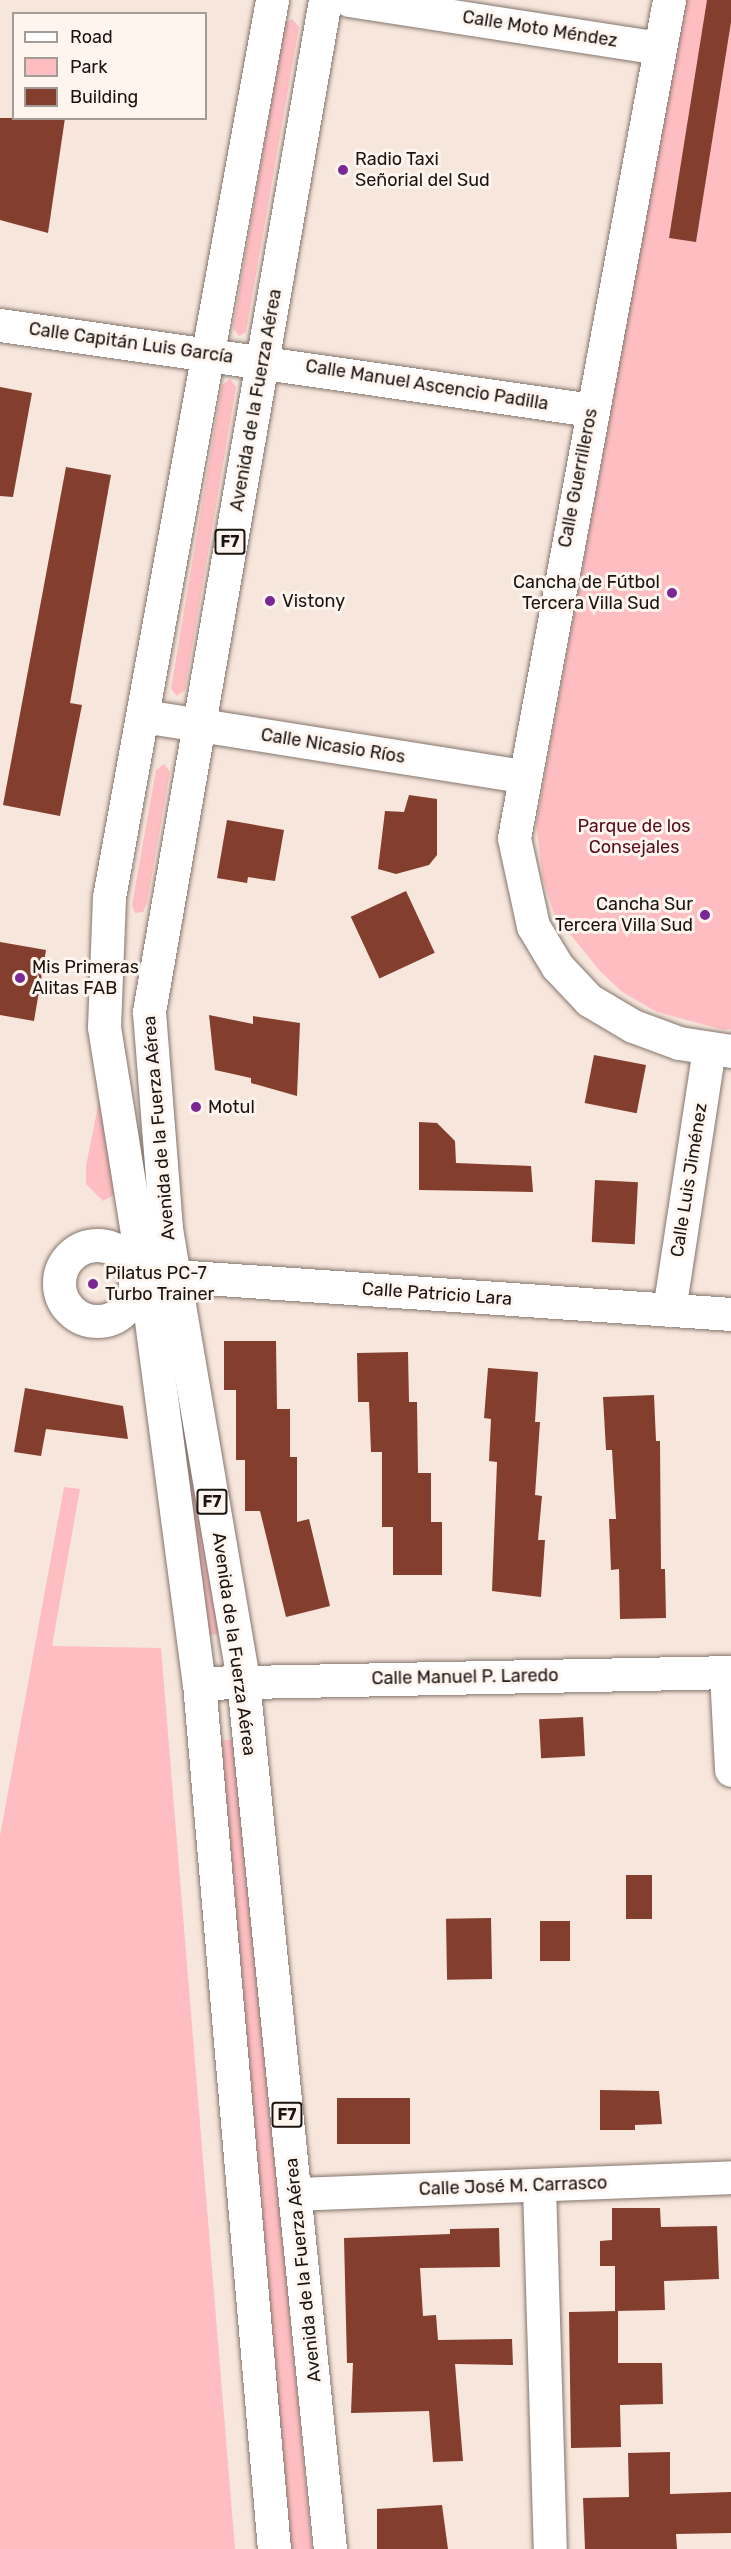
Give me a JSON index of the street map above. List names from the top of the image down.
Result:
{
  "streets": {
    "main road": [
      "Calle Moto Méndez",
      "Calle Capitán Luis García",
      "Calle Manuel Ascencio Padilla",
      "Avenida de la Fuerza Aérea",
      "Calle Guerrilleros",
      "F7",
      "Calle Nicasio Ríos",
      "Calle Luis Jiménez",
      "Calle Patricio Lara",
      "Calle Manuel P. Laredo",
      "Calle José M. Carrasco"
    ]
  },
  "crossings": [
    ["Calle Moto Méndez", "Calle Guerrilleros"],
    ["Calle Capitán Luis García", "Calle Manuel Ascencio Padilla"],
    ["Calle Capitán Luis García", "Avenida de la Fuerza Aérea"],
    ["Calle Manuel Ascencio Padilla", "Avenida de la Fuerza Aérea"],
    ["Calle Manuel Ascencio Padilla", "Calle Guerrilleros"],
    ["Avenida de la Fuerza Aérea", "Calle Nicasio Ríos"],
    ["Avenida de la Fuerza Aérea", "Calle Patricio Lara"],
    ["Avenida de la Fuerza Aérea", "Calle Manuel P. Laredo"],
    ["Avenida de la Fuerza Aérea", "Calle José M. Carrasco"],
    ["Calle Guerrilleros", "Calle Nicasio Ríos"],
    ["Calle Guerrilleros", "Calle Luis Jiménez"],
    ["Calle Luis Jiménez", "Calle Patricio Lara"]
  ],
  "parks": ["Parque de los Consejales"],
  "places": [
    "Radio Taxi Señorial del Sud",
    "Cancha de Fútbol Tercera Villa Sud",
    "Vistony",
    "Cancha Sur Tercera Villa Sud",
    "Mis Primeras Alitas FAB",
    "Motul",
    "Pilatus PC-7 Turbo Trainer"
  ],
  "legend": ["Road", "Park", "Building"]
}
